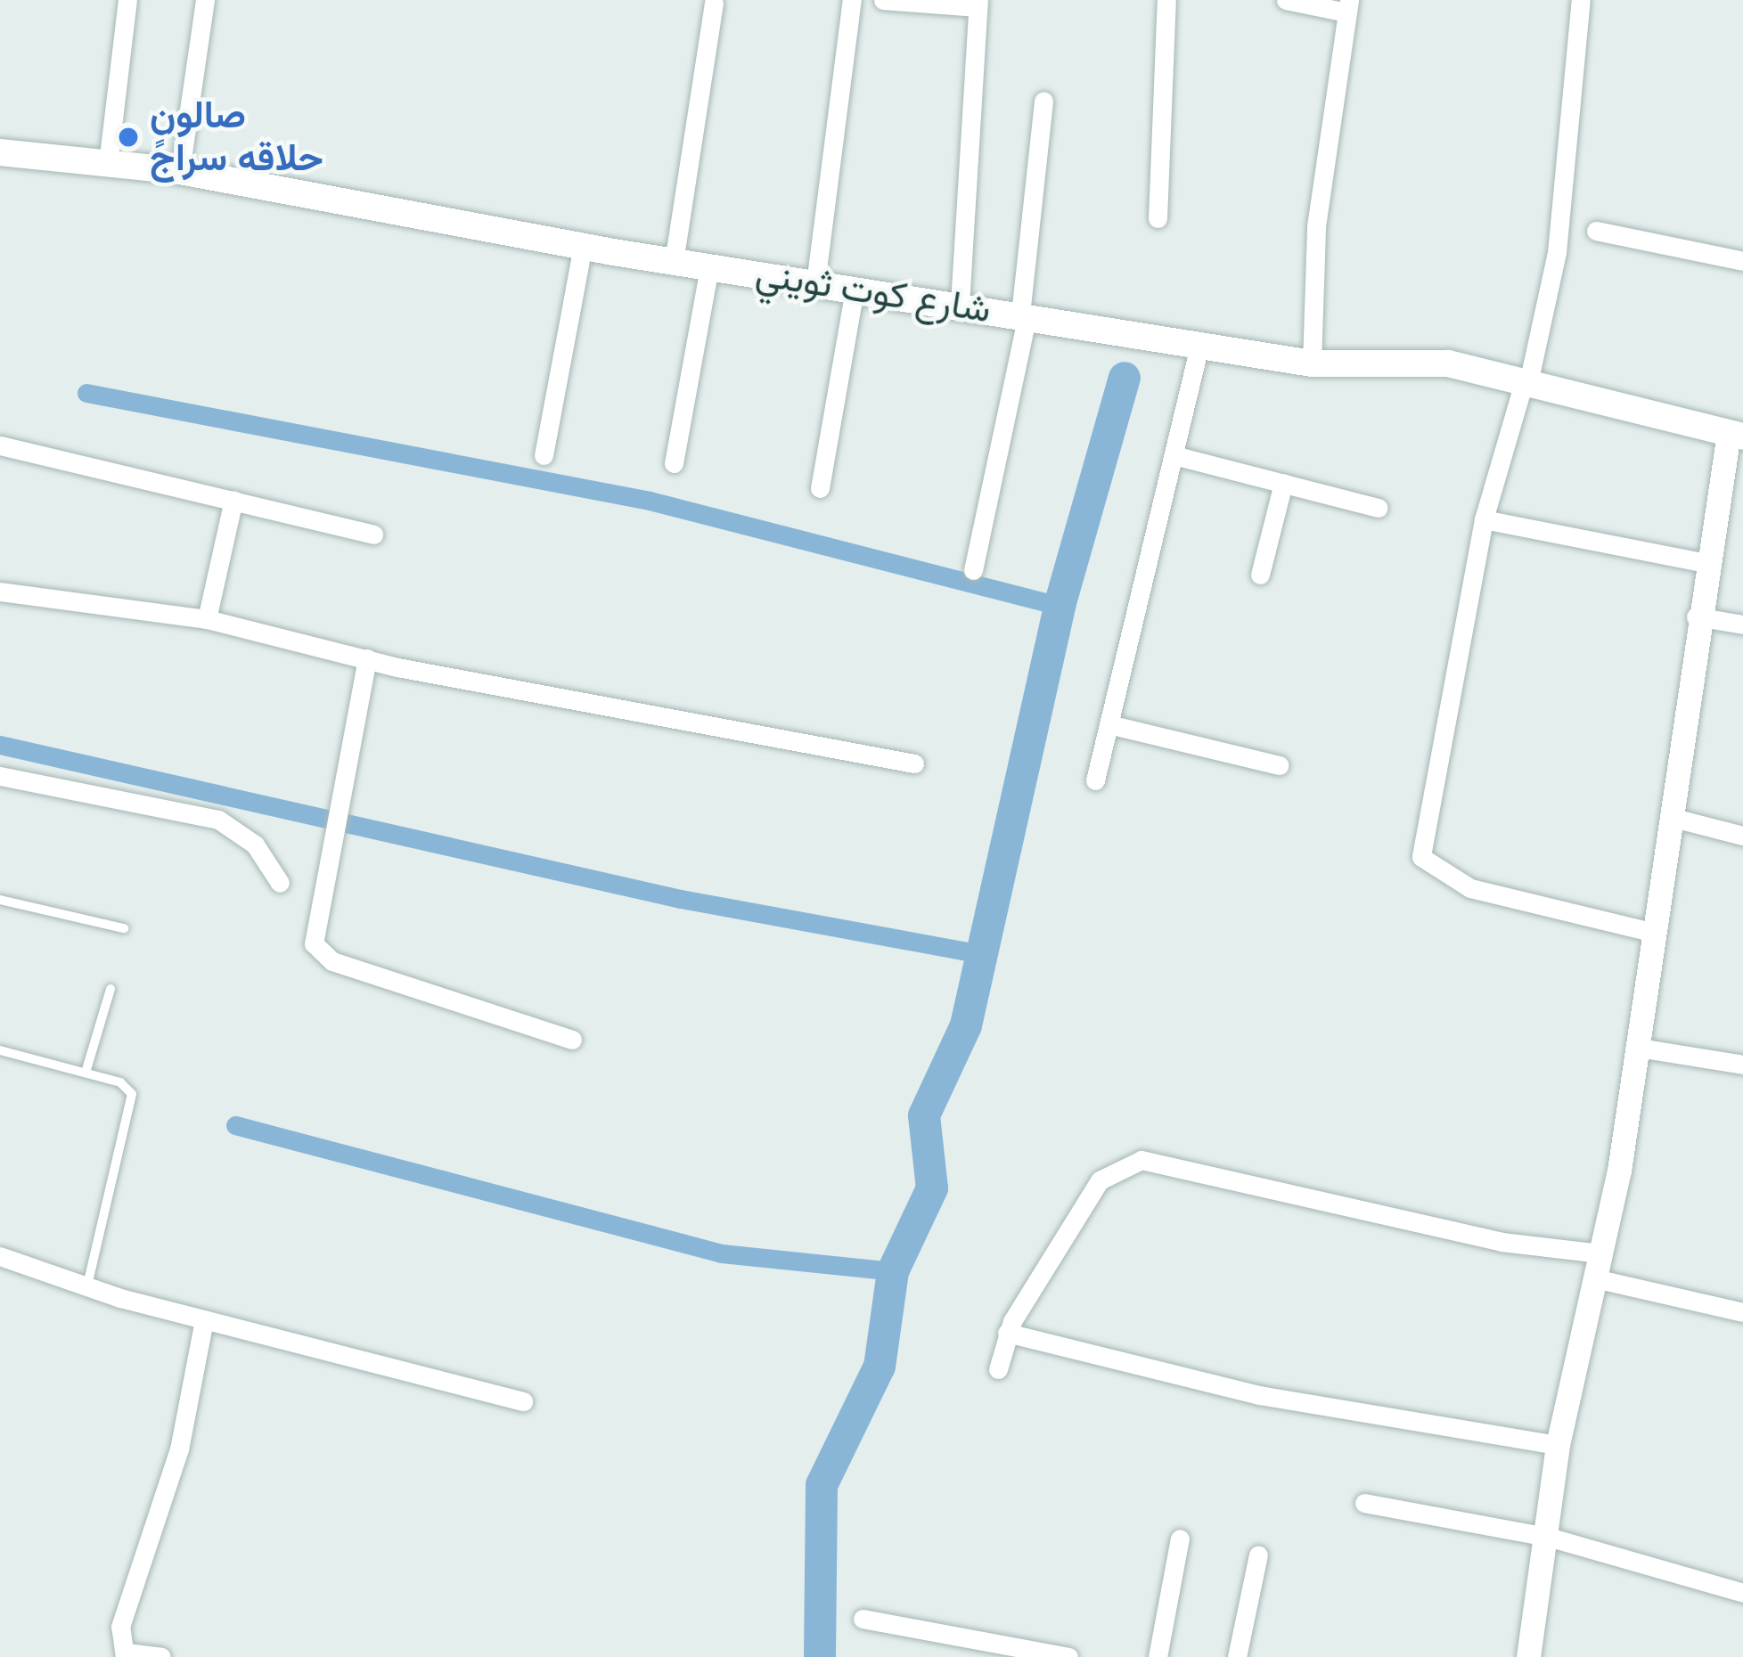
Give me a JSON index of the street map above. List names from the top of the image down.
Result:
{
  "streets": {
    "main road": ["شارع كوت ثويني"]
  },
  "places": ["صالون حلاقه سراجً"]
}
